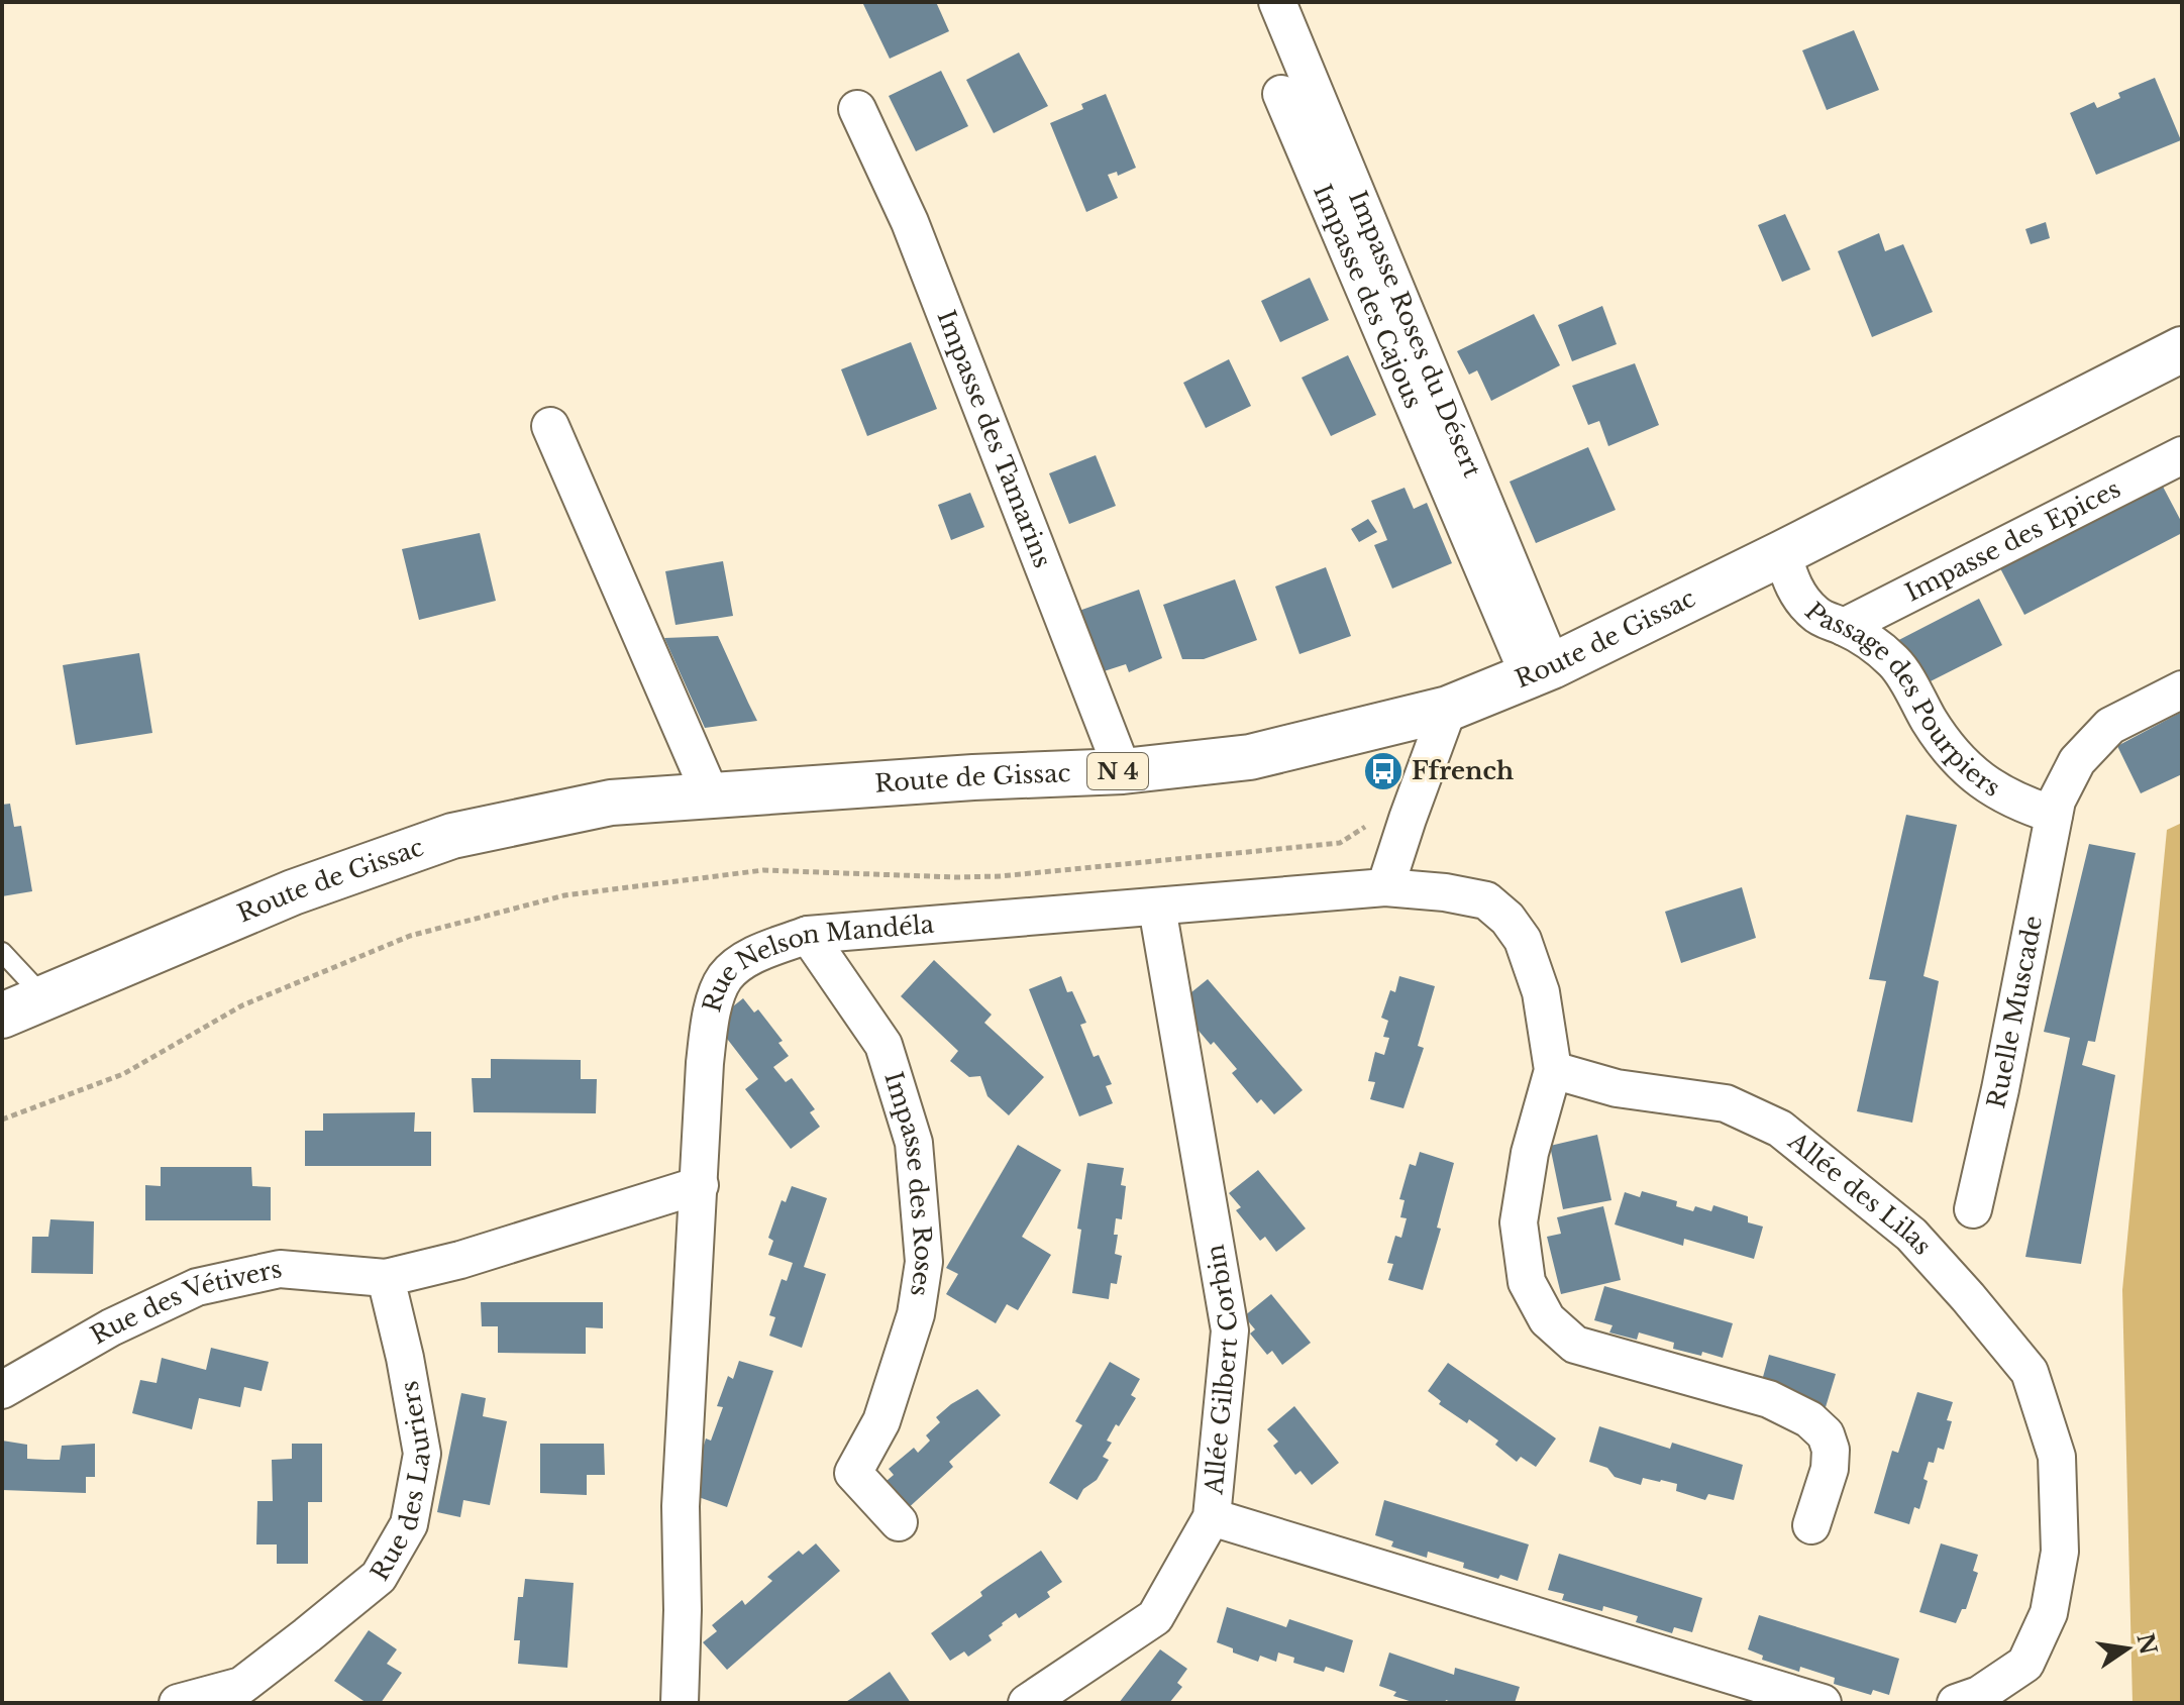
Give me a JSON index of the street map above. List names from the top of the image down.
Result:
{
  "streets": {
    "main road": ["Route de Gissac", "N 4"],
    "street": [
      "Impasse des Cajous",
      "Impasse Roses du Désert",
      "Impasse des Tamarins",
      "Impasse des Epices",
      "Passage des Pourpiers",
      "Rue Nelson Mandéla",
      "Ruelle Muscade",
      "Impasse des Roses",
      "Allée des Lilas",
      "Rue des Vétivers",
      "Allée Gilbert Corbin",
      "Rue des Lauriers"
    ]
  },
  "crossings": [
    ["Impasse des Cajous", "Impasse Roses du Désert"],
    ["Impasse des Cajous", "Route de Gissac"],
    ["Impasse Roses du Désert", "Route de Gissac"],
    ["Impasse des Tamarins", "Route de Gissac"],
    ["Impasse des Epices", "Passage des Pourpiers"],
    ["Route de Gissac", "Passage des Pourpiers"],
    ["Passage des Pourpiers", "Ruelle Muscade"],
    ["Rue Nelson Mandéla", "Impasse des Roses"],
    ["Rue Nelson Mandéla", "Allée Gilbert Corbin"],
    ["Rue des Vétivers", "Rue des Lauriers"]
  ],
  "places": {
    "bus stop": ["Ffrench"]
  },
  "north": "right"
}
